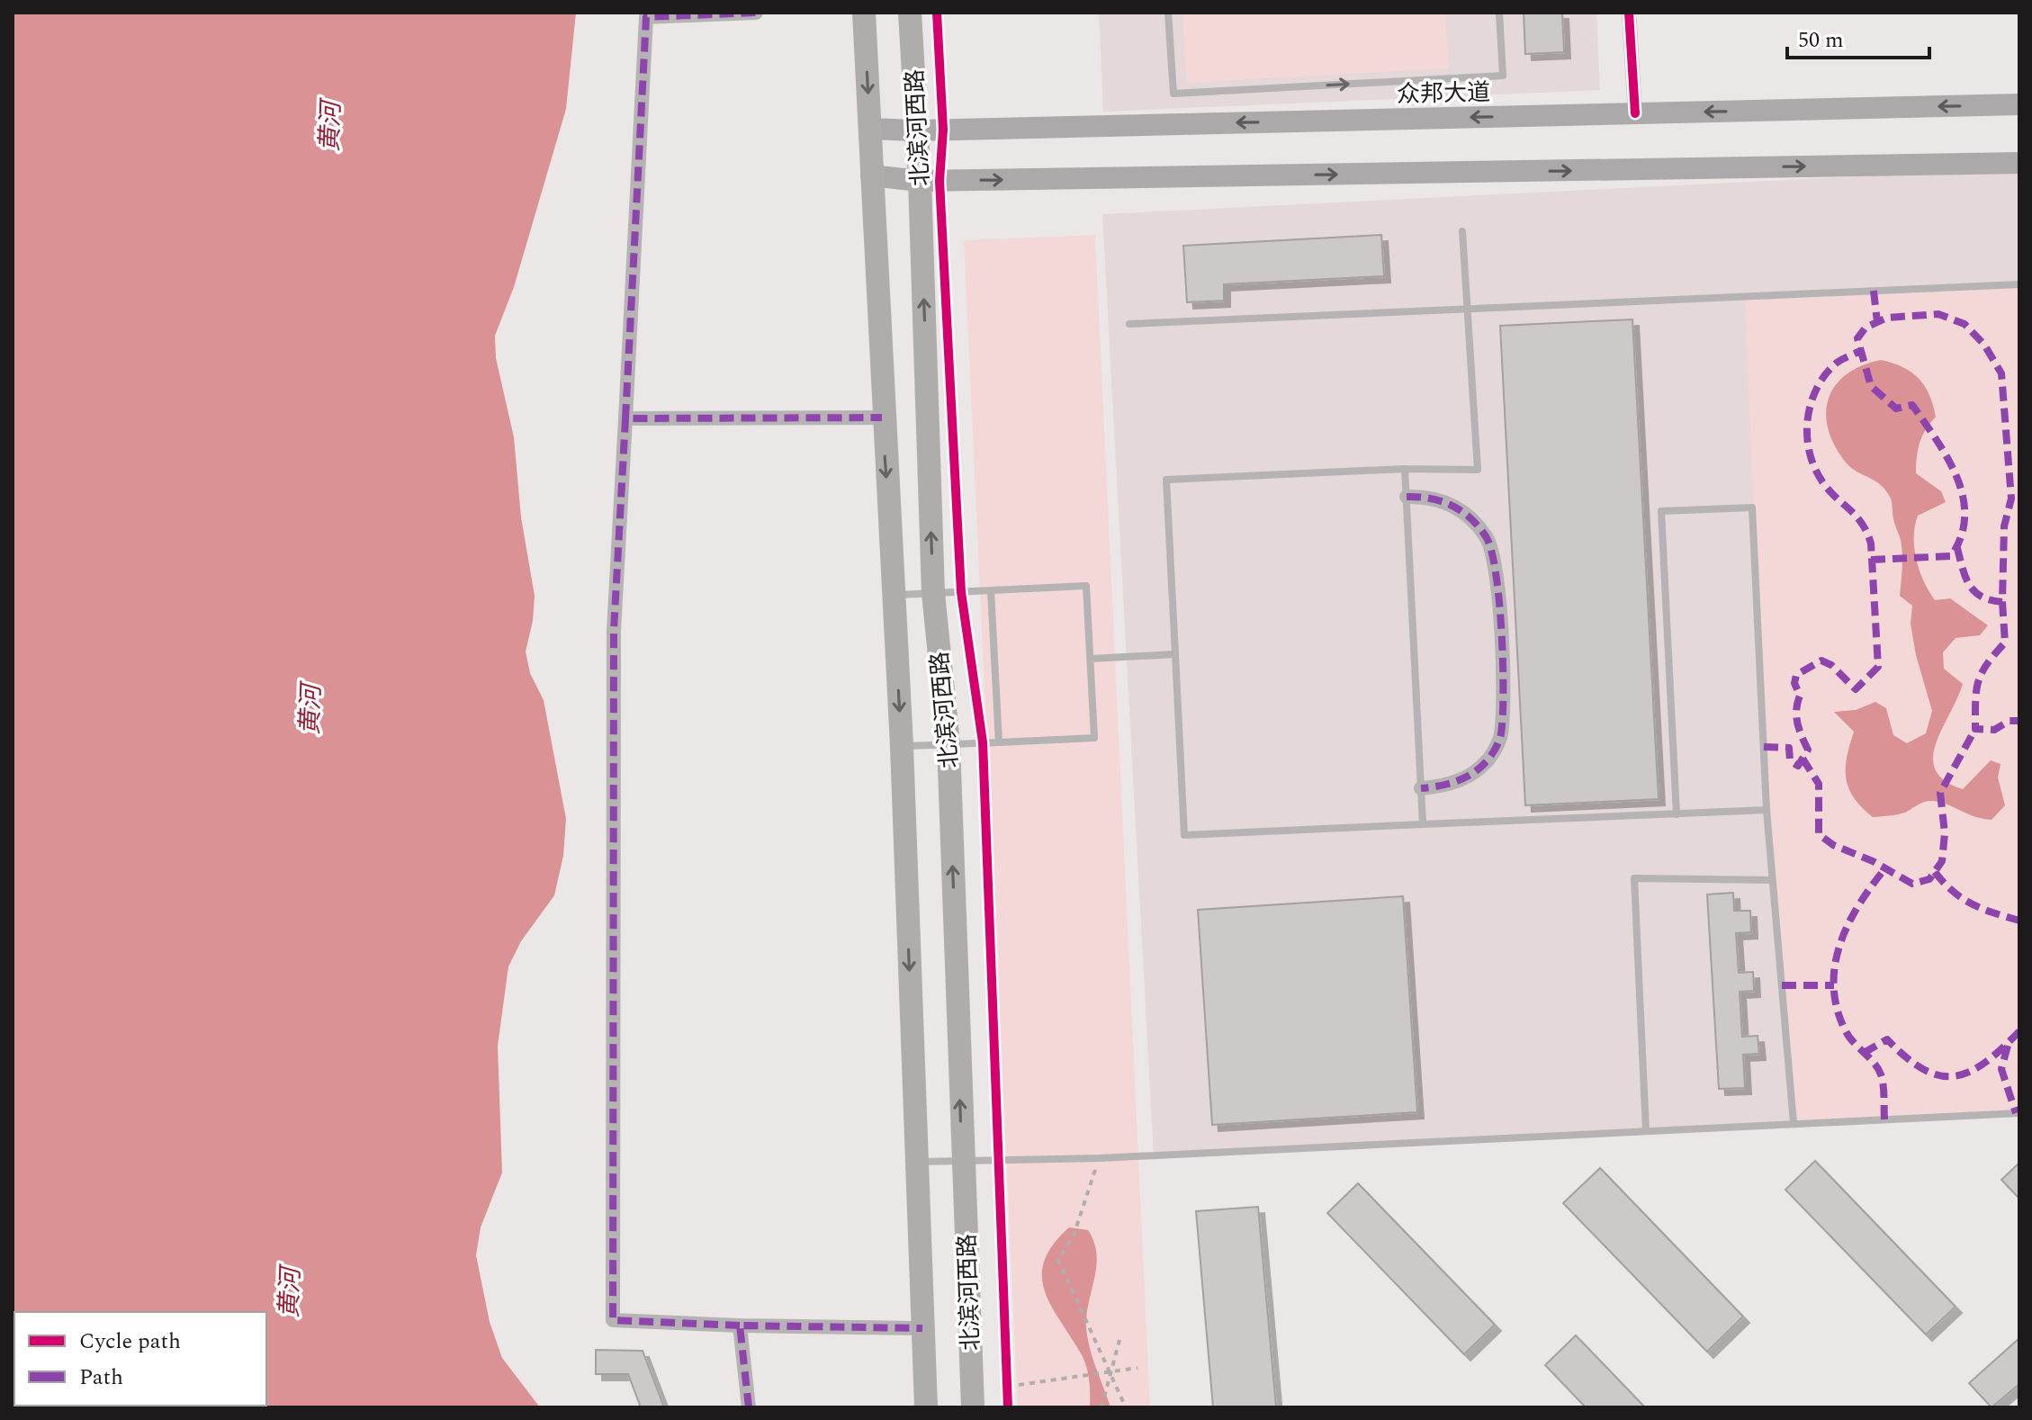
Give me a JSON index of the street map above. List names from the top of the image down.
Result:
{
  "streets": {
    "main road": ["众邦大道", "北滨河西路"]
  },
  "crossings": [
    ["众邦大道", "北滨河西路"]
  ],
  "water": ["黄河"],
  "legend": ["Cycle path", "Path"],
  "scale_bar": "50 m"
}
